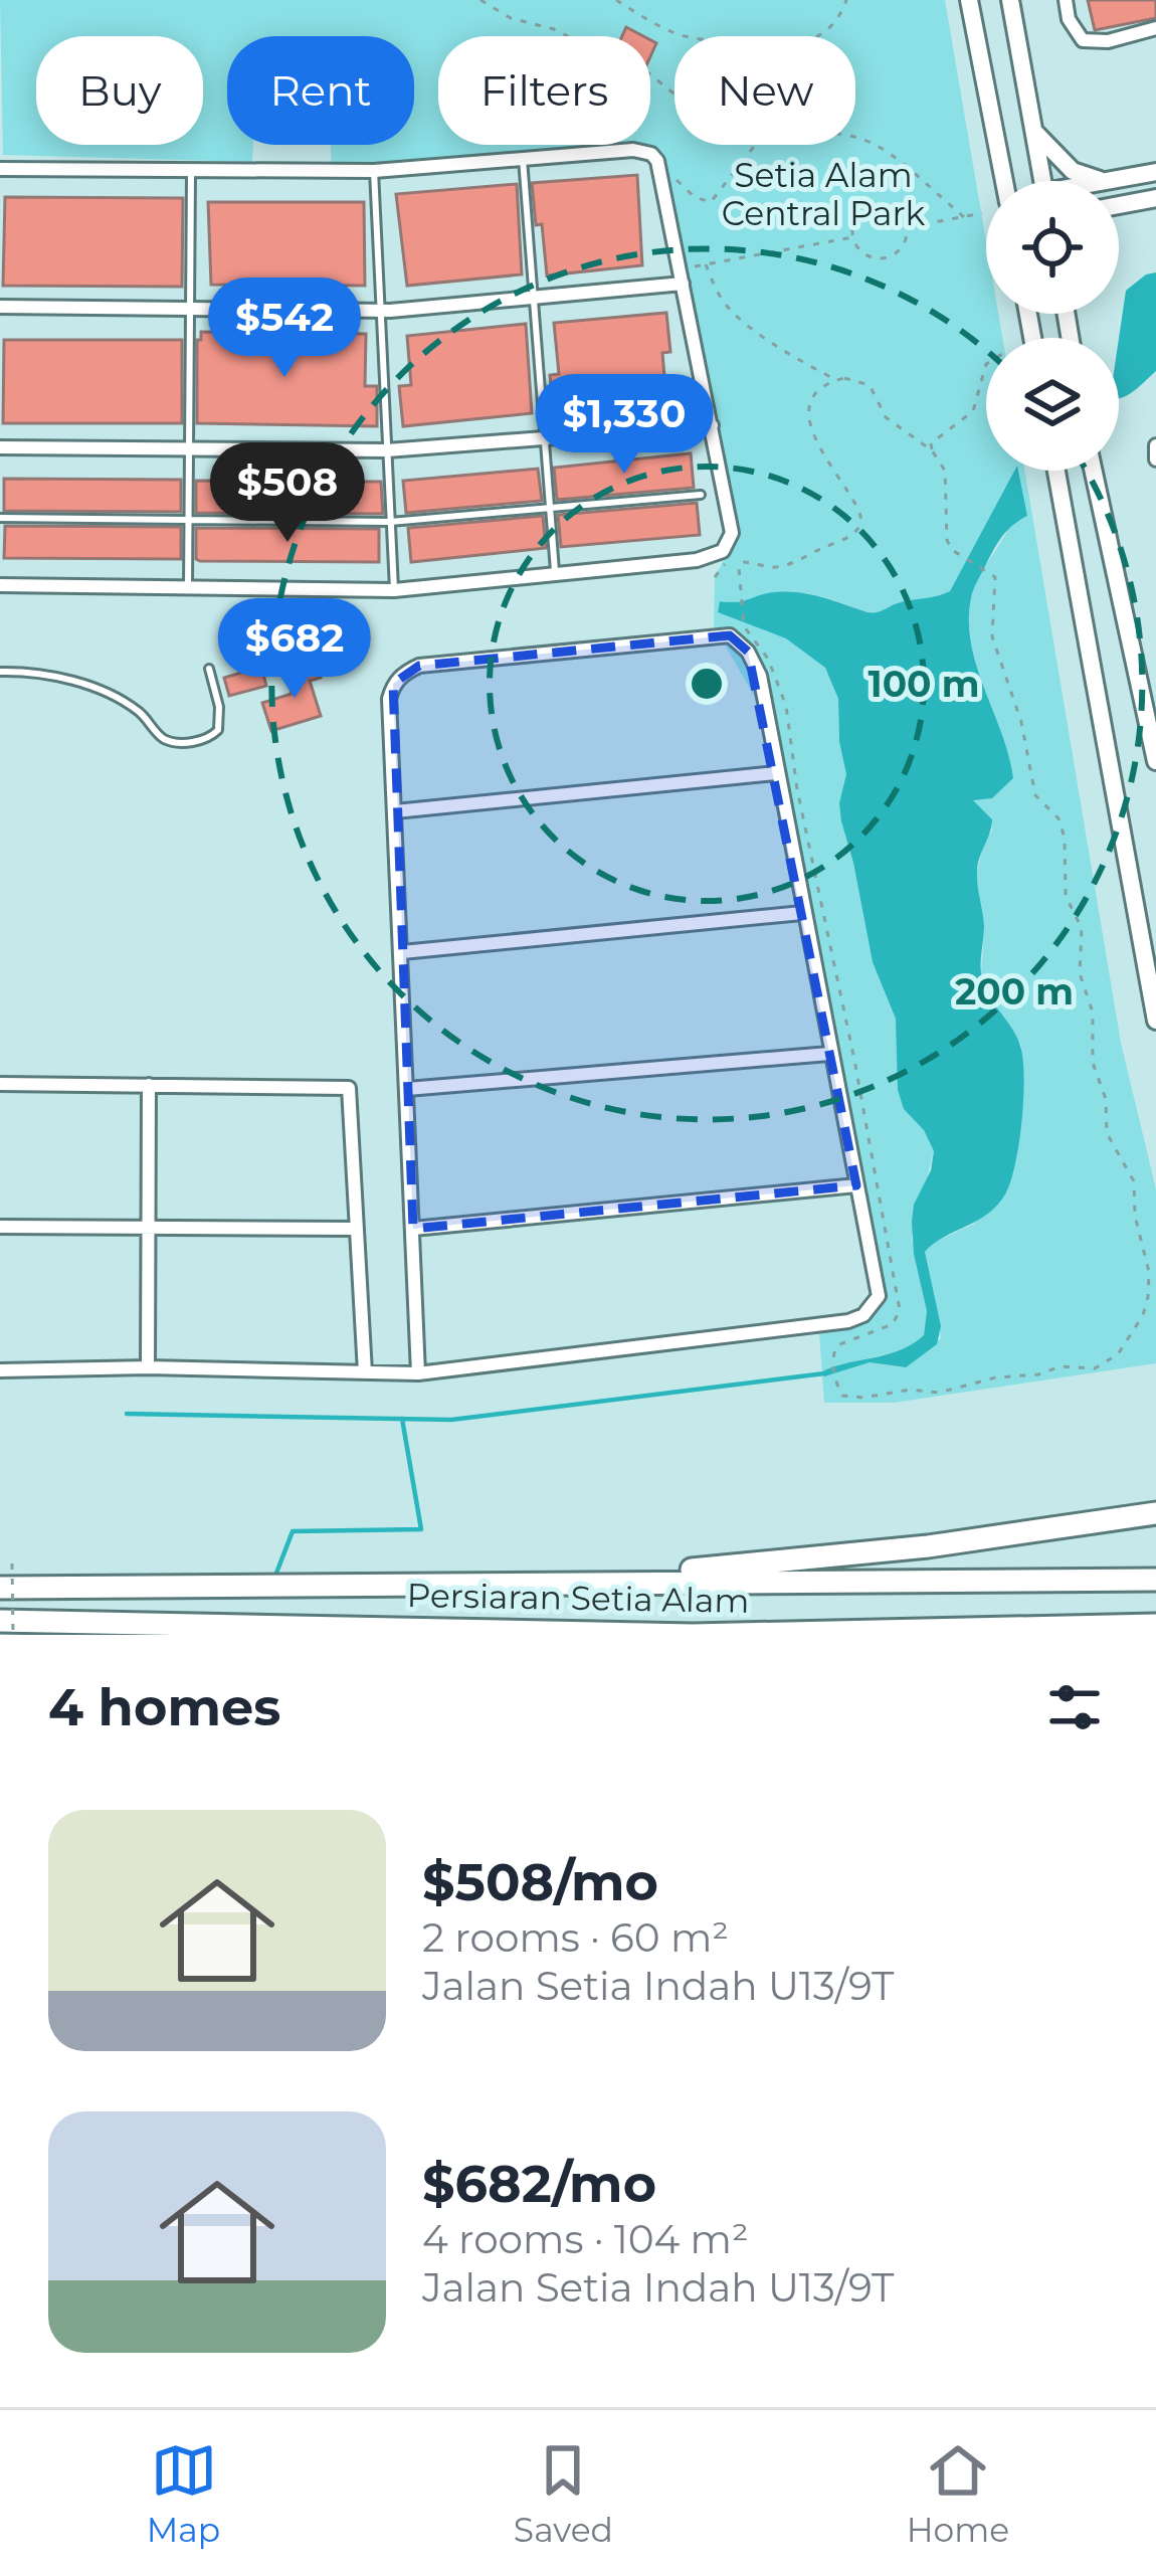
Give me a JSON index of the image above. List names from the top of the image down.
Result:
{
  "streets": {
    "highway": ["Persiaran Setia Alam"]
  },
  "parks": ["Setia Alam Central Park"],
  "page": {
    "chip": [
      "Buy",
      "Rent",
      "Filters",
      "New"
    ],
    "price": [
      "$542",
      "$1,330",
      "$508",
      "$682"
    ],
    "heading": "4 homes",
    "list": [
      {
        "name": "$508/mo",
        "note": "2 rooms · 60 m² · Jalan Setia Indah U13/9T"
      },
      {
        "name": "$682/mo",
        "note": "4 rooms · 104 m² · Jalan Setia Indah U13/9T"
      }
    ],
    "tabs": ["Map", "Saved", "Home"]
  },
  "rings": ["100 m", "200 m"]
}
